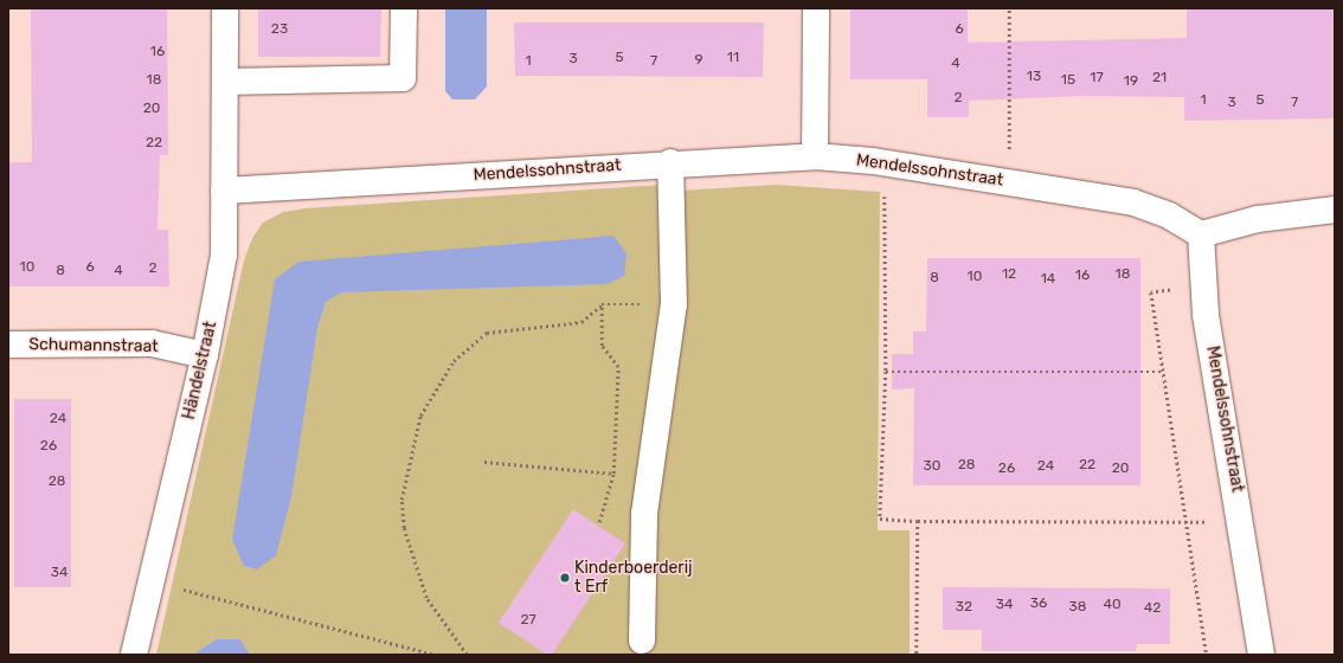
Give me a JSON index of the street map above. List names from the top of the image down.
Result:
{
  "streets": {
    "street": ["Mendelssohnstraat", "Schumannstraat", "Händelstraat"]
  },
  "crossings": [
    ["Mendelssohnstraat", "Händelstraat"],
    ["Schumannstraat", "Händelstraat"]
  ],
  "places": ["Kinderboerderij t Erf"],
  "house_numbers": [
    "23",
    "6",
    "16",
    "5",
    "11",
    "3",
    "9",
    "1",
    "7",
    "4",
    "13",
    "17",
    "21",
    "18",
    "15",
    "19",
    "2",
    "1",
    "5",
    "3",
    "7",
    "20",
    "22",
    "10",
    "6",
    "2",
    "8",
    "4",
    "12",
    "18",
    "16",
    "10",
    "8",
    "14",
    "24",
    "26",
    "28",
    "22",
    "30",
    "24",
    "26",
    "20",
    "28",
    "34",
    "36",
    "34",
    "40",
    "32",
    "38",
    "42",
    "27"
  ]
}
